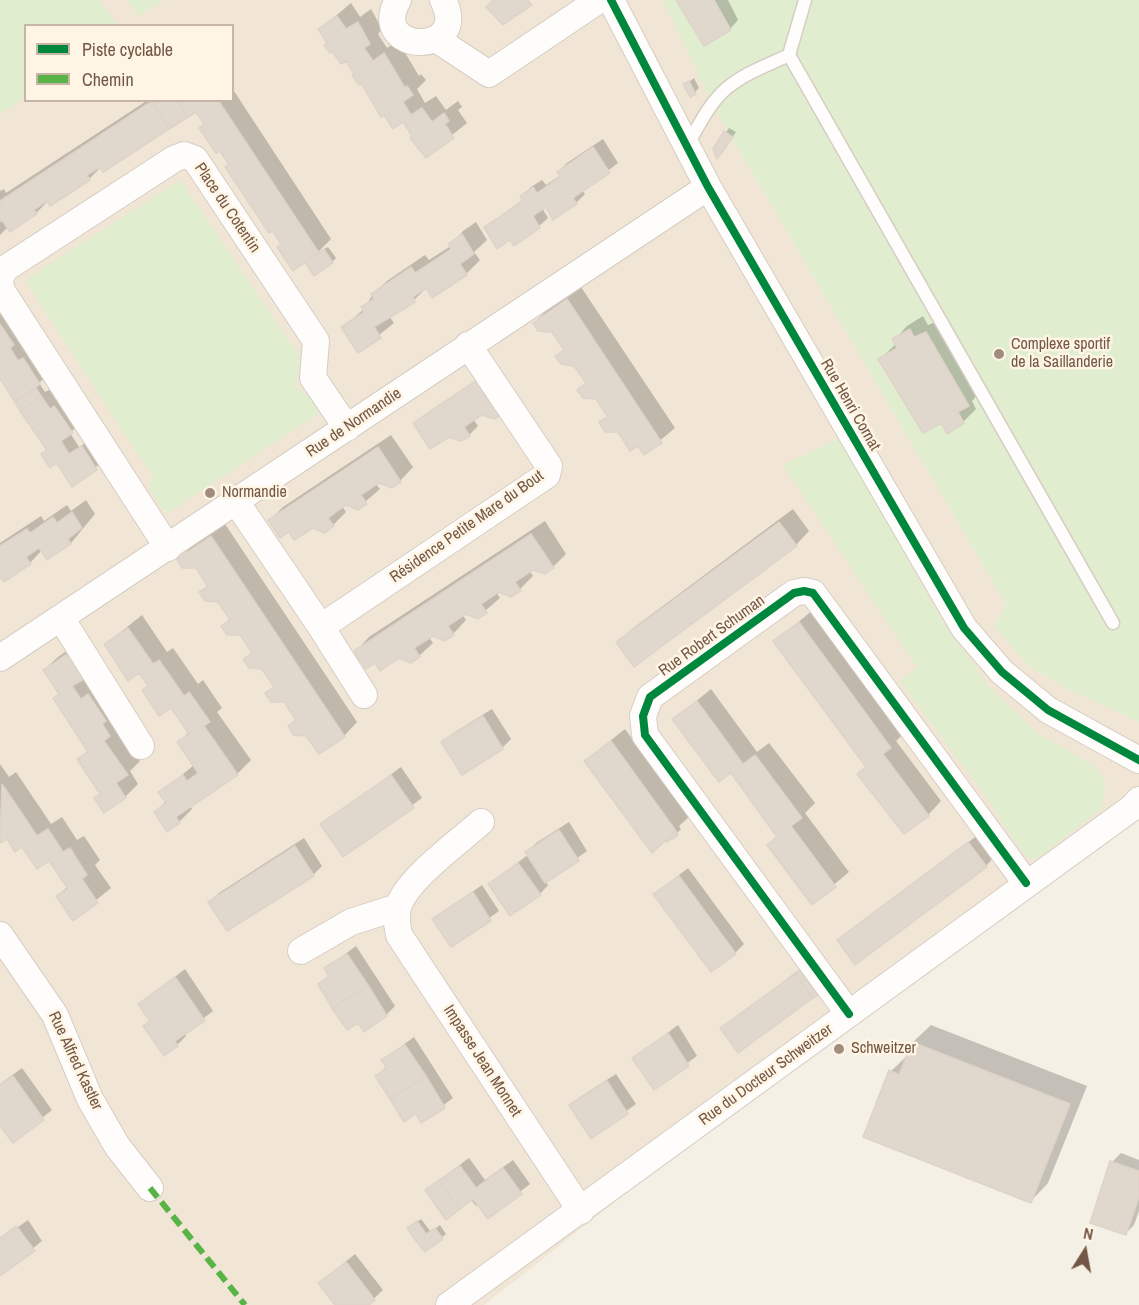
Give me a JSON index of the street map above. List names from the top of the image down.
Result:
{
  "streets": {
    "street": [
      "Place du Cotentin",
      "Rue Henri Cornat",
      "Rue de Normandie",
      "Résidence Petite Mare du Bout",
      "Rue Robert Schuman",
      "Rue Alfred Kastler",
      "Impasse Jean Monnet",
      "Rue du Docteur Schweitzer"
    ]
  },
  "crossings": [
    ["Place du Cotentin", "Rue de Normandie"],
    ["Rue Henri Cornat", "Rue de Normandie"],
    ["Rue de Normandie", "Résidence Petite Mare du Bout"],
    ["Rue Robert Schuman", "Rue du Docteur Schweitzer"],
    ["Impasse Jean Monnet", "Rue du Docteur Schweitzer"]
  ],
  "places": ["Complexe sportif de la Saillanderie", "Normandie", "Schweitzer"],
  "legend": ["Piste cyclable", "Chemin"],
  "north": "top"
}
